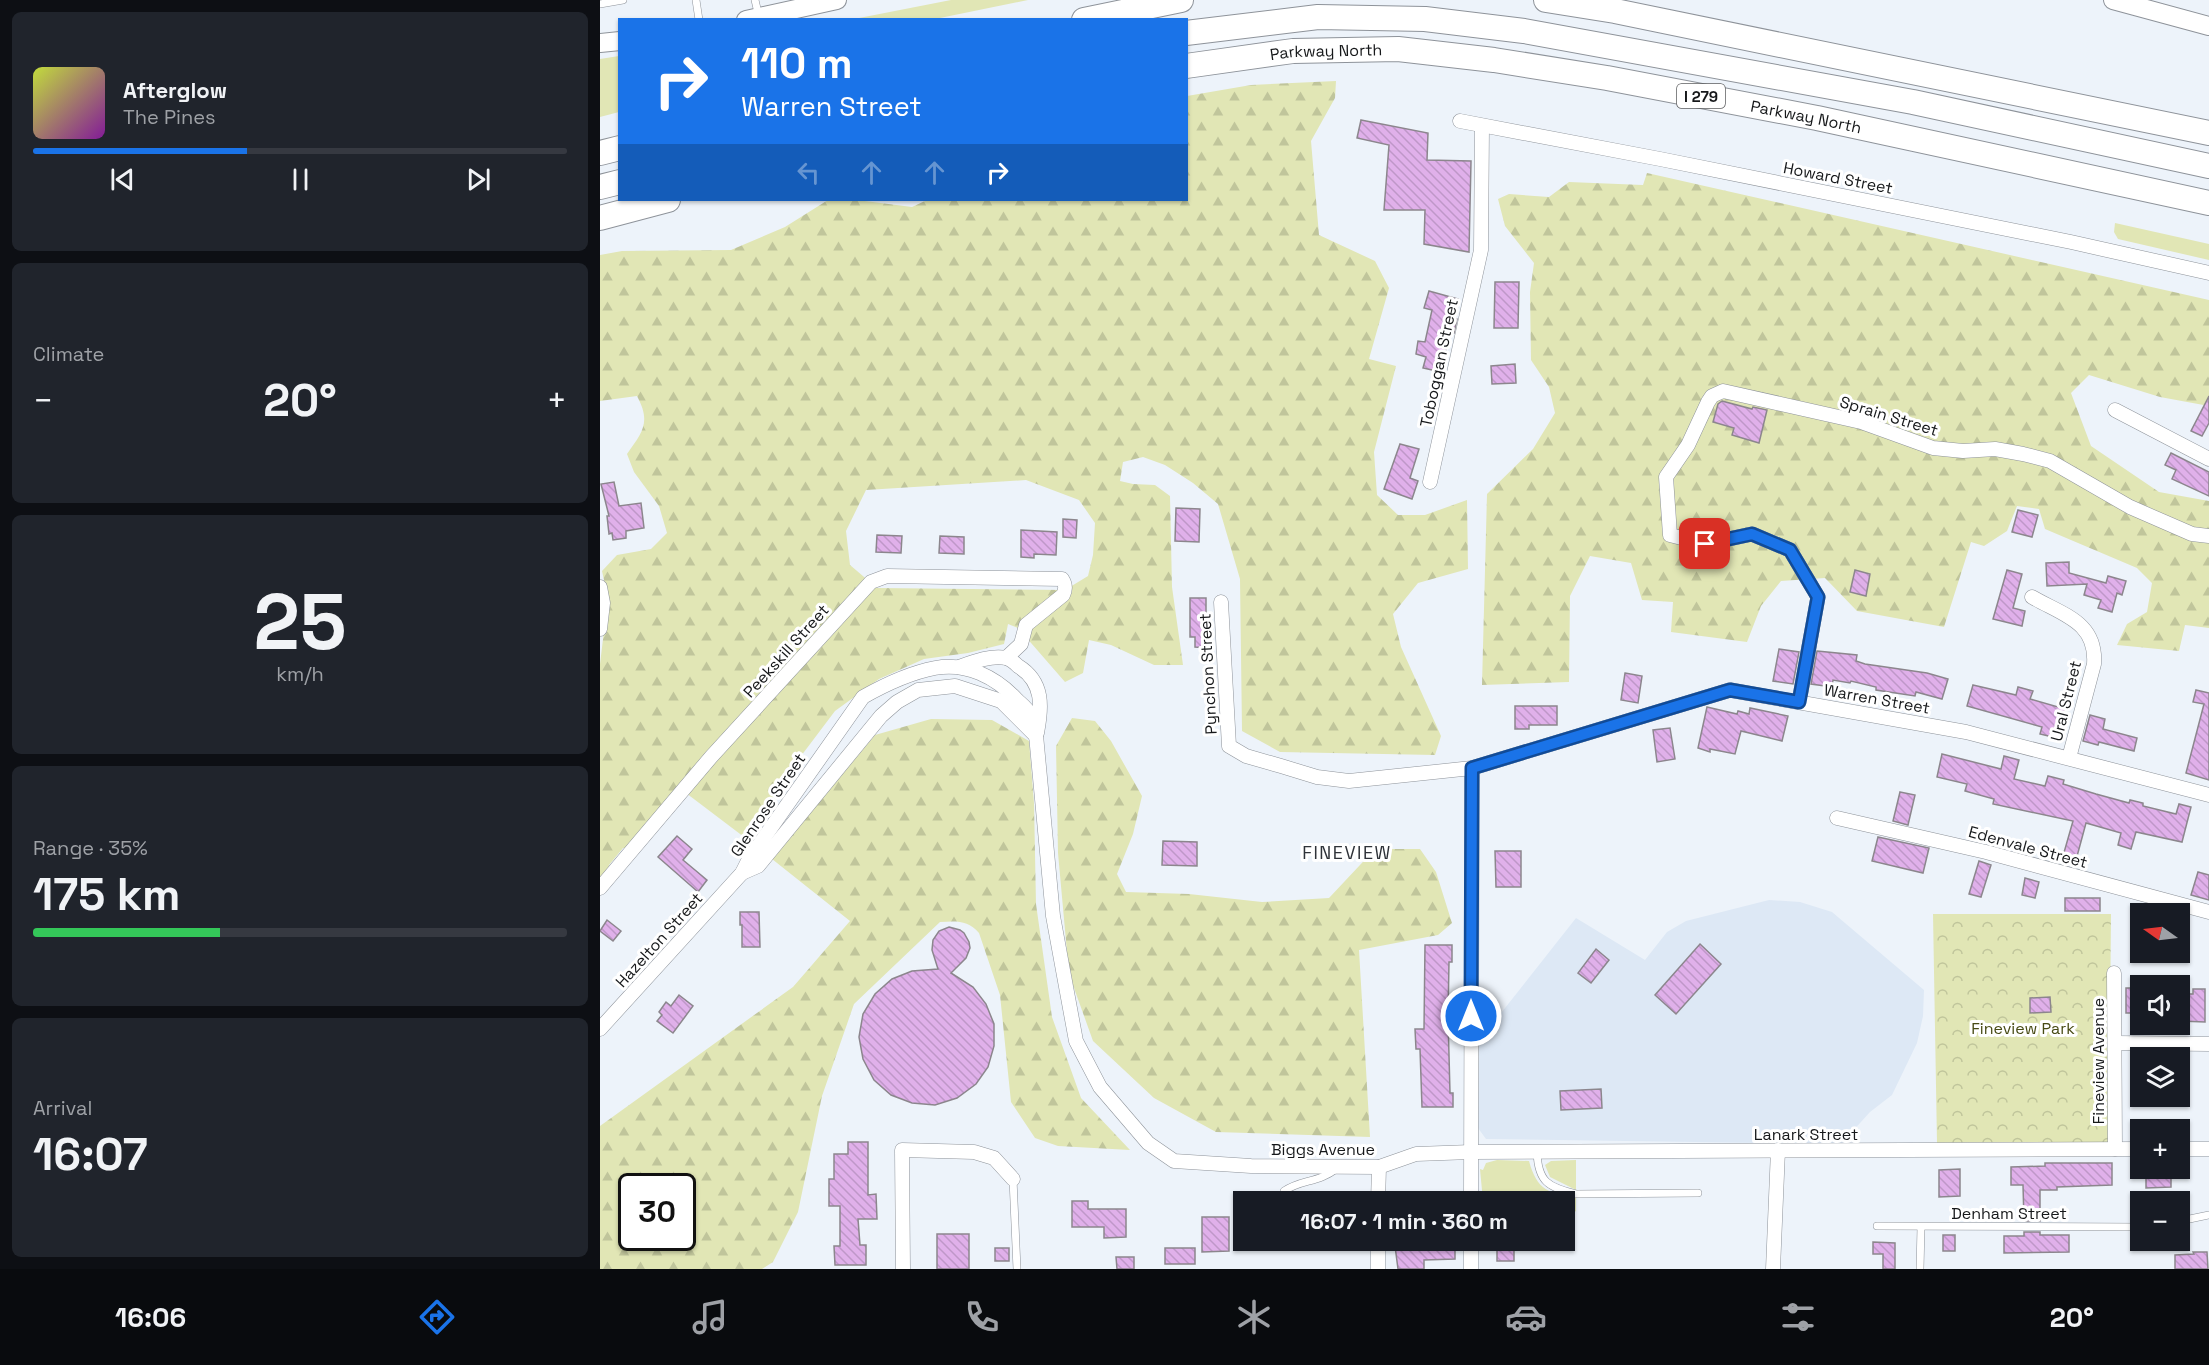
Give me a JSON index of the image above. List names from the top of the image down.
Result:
{
  "streets": {
    "highway": ["Parkway North", "I 279"],
    "street": [
      "Howard Street",
      "Toboggan Street",
      "Sprain Street",
      "Peekskill Street",
      "Pynchon Street",
      "Warren Street",
      "Ural Street",
      "Glenrose Street",
      "Edenvale Street",
      "Hazelton Street",
      "Fineview Avenue",
      "Lanark Street",
      "Biggs Avenue"
    ],
    "lane": ["Denham Street"]
  },
  "crossings": [
    ["Howard Street", "Toboggan Street"],
    ["Sprain Street", "Warren Street"],
    ["Pynchon Street", "Warren Street"],
    ["Warren Street", "Ural Street"],
    ["Glenrose Street", "Hazelton Street"],
    ["Glenrose Street", "Biggs Avenue"],
    ["Fineview Avenue", "Lanark Street"],
    ["Lanark Street", "Biggs Avenue"]
  ],
  "districts": ["FINEVIEW"],
  "parks": ["Fineview Park"],
  "north": "left",
  "page": {
    "turn": ["110 m", "Warren Street"],
    "song": ["Afterglow", "The Pines"],
    "tile": [
      "Climate",
      ["25", "km/h"],
      ["Range · 35%", "175 km"],
      ["Arrival", "16:07"]
    ],
    "heat": ["−", "20°", "+"],
    "map_buttons": ["+", "−"],
    "limit": "30",
    "trip": "16:07 · 1 min · 360 m",
    "tabs": ["16:06", "20°"]
  }
}
